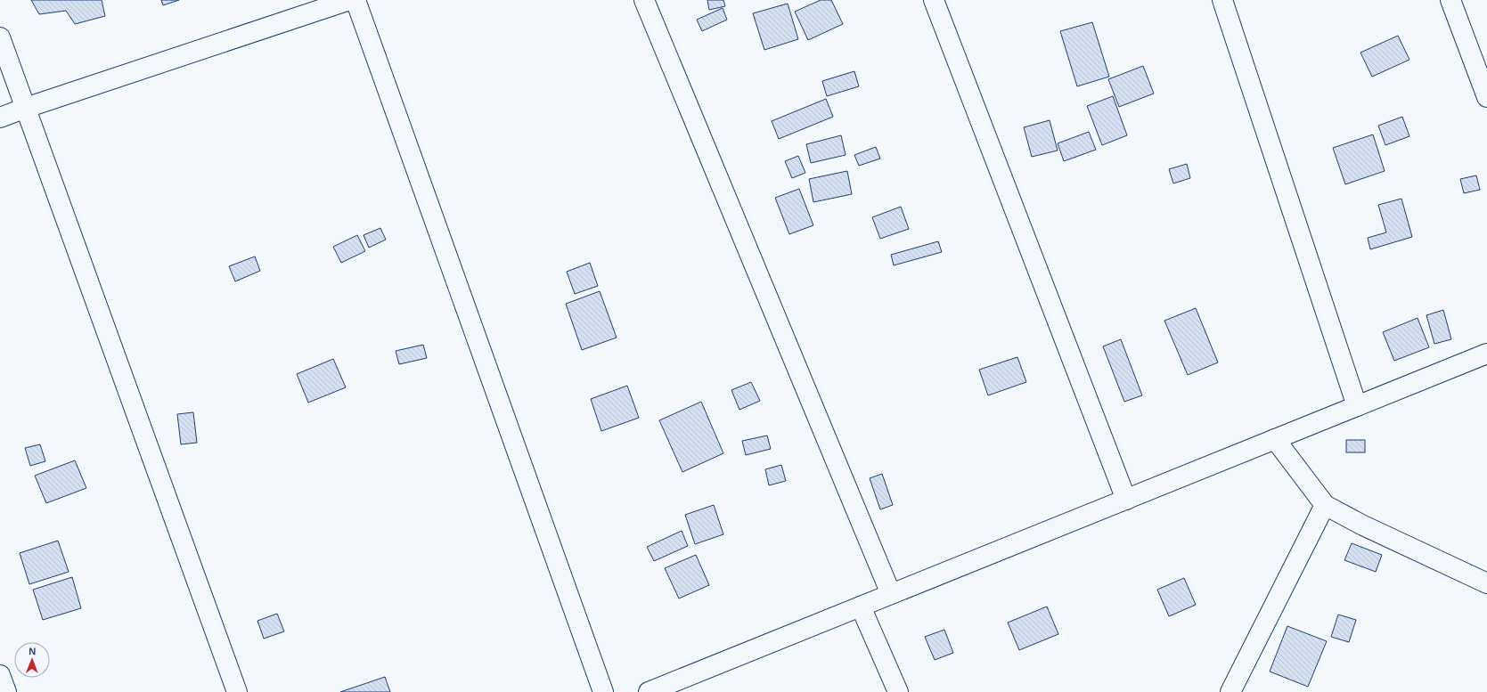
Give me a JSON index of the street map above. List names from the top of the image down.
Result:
{
  "north": "top"
}
